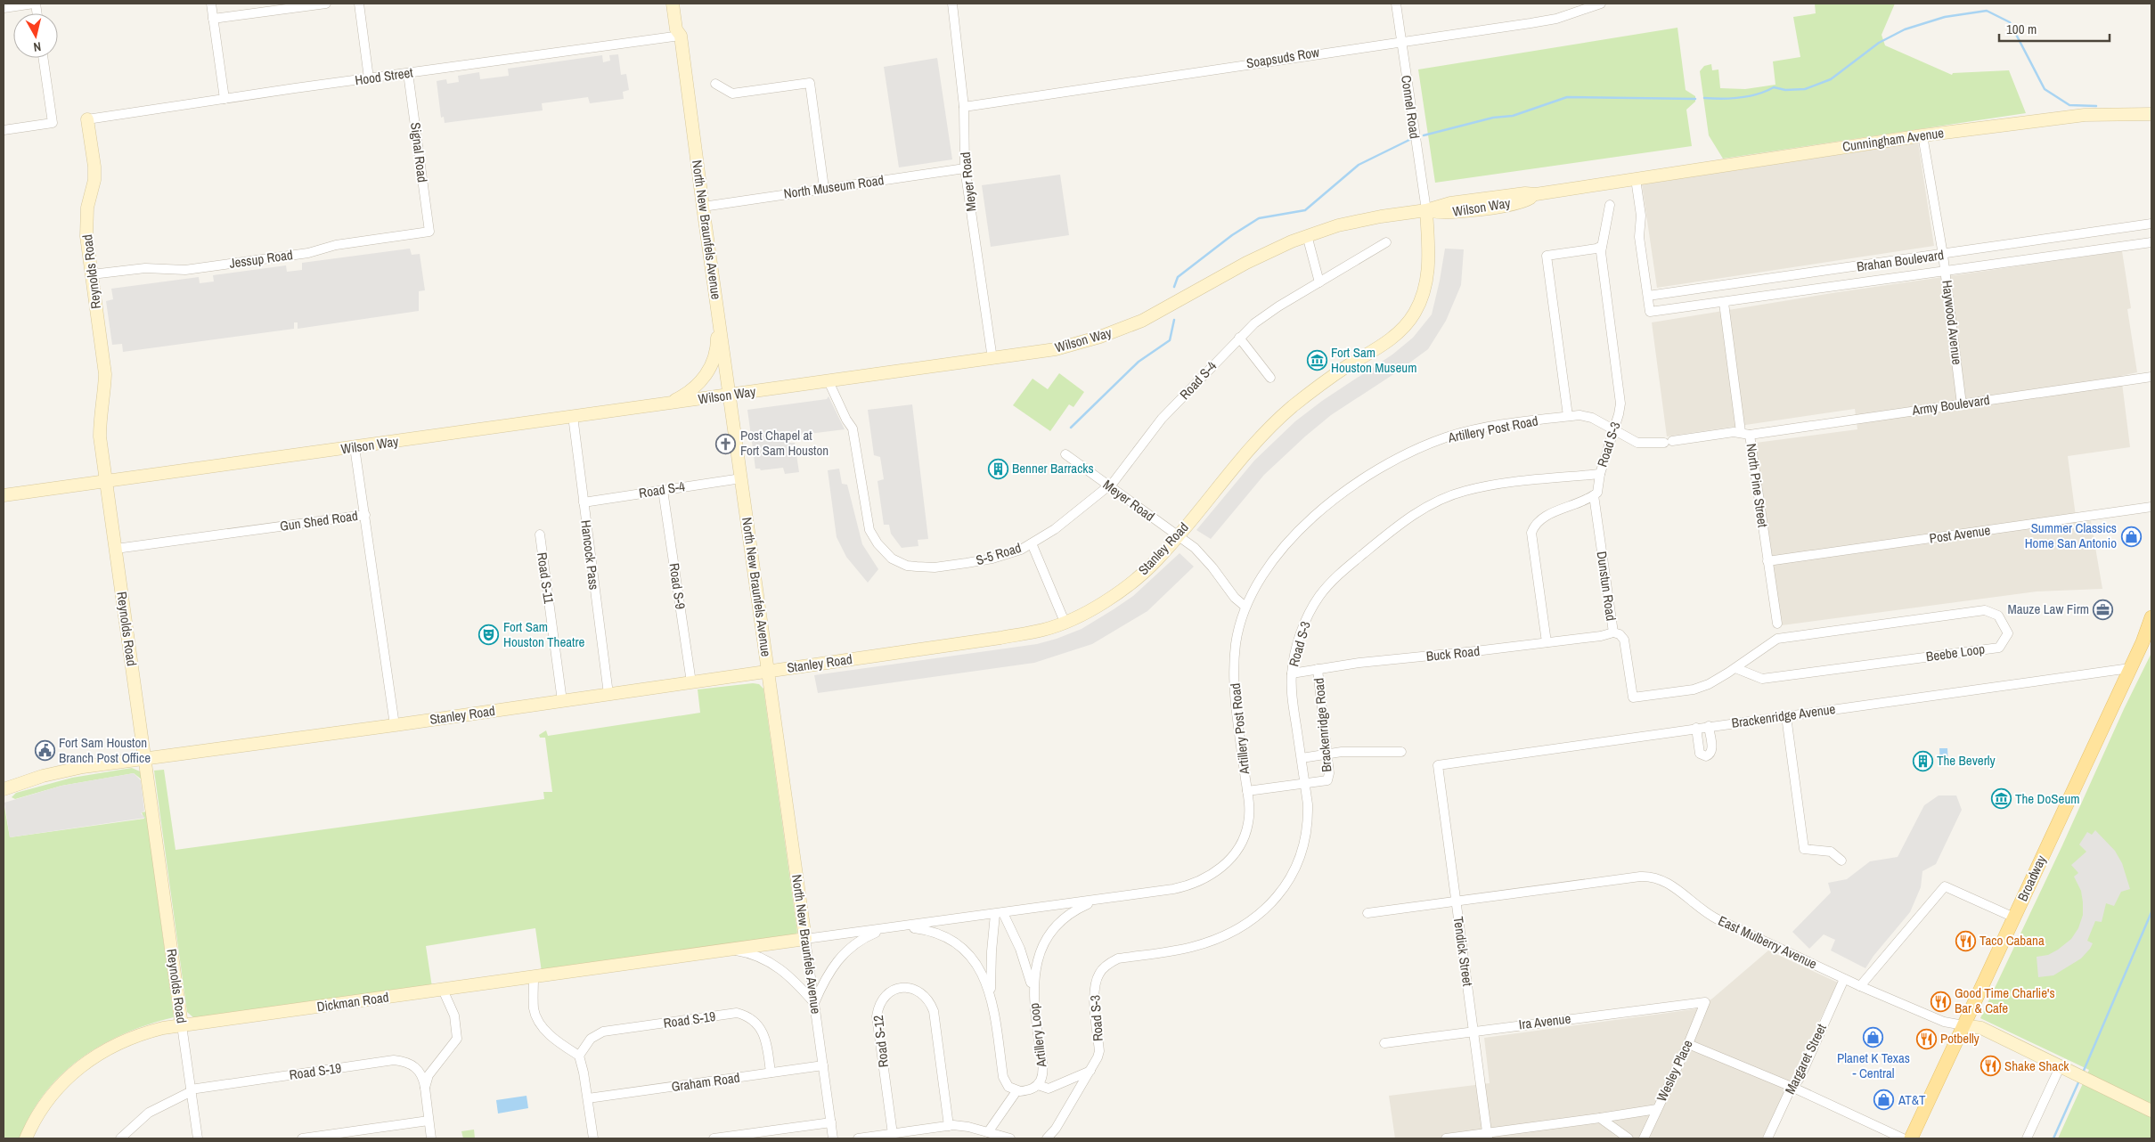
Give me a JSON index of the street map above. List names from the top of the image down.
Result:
{
  "streets": {
    "main road": ["Broadway"],
    "street": [
      "Soapsuds Row",
      "Hood Street",
      "Connel Road",
      "Cunningham Avenue",
      "Signal Road",
      "Meyer Road",
      "North Museum Road",
      "Wilson Way",
      "North New Braunfels Avenue",
      "Jessup Road",
      "Brahan Boulevard",
      "Reynolds Road",
      "Haywood Avenue",
      "Road S-4",
      "Army Boulevard",
      "Artillery Post Road",
      "Road S-3",
      "North Pine Street",
      "Gun Shed Road",
      "Post Avenue",
      "Stanley Road",
      "S-5 Road",
      "Hancock Pass",
      "Road S-11",
      "Road S-9",
      "Dunstun Road",
      "Beebe Loop",
      "Buck Road",
      "Brackenridge Avenue",
      "Brackenridge Road",
      "East Mulberry Avenue",
      "Tendick Street",
      "Dickman Road",
      "Road S-19",
      "Ira Avenue",
      "Artillery Loop",
      "Road S-12",
      "Margaret Street",
      "Wesley Place",
      "Graham Road"
    ]
  },
  "crossings": [
    ["Soapsuds Row", "Connel Road"],
    ["Soapsuds Row", "Meyer Road"],
    ["Hood Street", "Signal Road"],
    ["Hood Street", "North New Braunfels Avenue"],
    ["Hood Street", "Reynolds Road"],
    ["Connel Road", "Wilson Way"],
    ["Connel Road", "Stanley Road"],
    ["Cunningham Avenue", "Wilson Way"],
    ["Cunningham Avenue", "Haywood Avenue"],
    ["Signal Road", "Jessup Road"],
    ["Meyer Road", "North Museum Road"],
    ["Meyer Road", "Wilson Way"],
    ["Meyer Road", "Road S-4"],
    ["Meyer Road", "Artillery Post Road"],
    ["Meyer Road", "Stanley Road"],
    ["North Museum Road", "North New Braunfels Avenue"],
    ["Wilson Way", "North New Braunfels Avenue"],
    ["Wilson Way", "Reynolds Road"],
    ["Wilson Way", "Stanley Road"],
    ["Wilson Way", "S-5 Road"],
    ["Wilson Way", "Hancock Pass"],
    ["North New Braunfels Avenue", "Road S-4"],
    ["North New Braunfels Avenue", "Artillery Post Road"],
    ["North New Braunfels Avenue", "Stanley Road"],
    ["North New Braunfels Avenue", "Dickman Road"],
    ["North New Braunfels Avenue", "Graham Road"],
    ["Jessup Road", "Reynolds Road"],
    ["Brahan Boulevard", "Haywood Avenue"],
    ["Brahan Boulevard", "North Pine Street"],
    ["Reynolds Road", "Gun Shed Road"],
    ["Reynolds Road", "Stanley Road"],
    ["Reynolds Road", "Dickman Road"],
    ["Reynolds Road", "Road S-19"],
    ["Haywood Avenue", "Army Boulevard"],
    ["Road S-4", "S-5 Road"],
    ["Road S-4", "Hancock Pass"],
    ["Road S-4", "Road S-9"],
    ["Army Boulevard", "Artillery Post Road"],
    ["Army Boulevard", "North Pine Street"],
    ["Artillery Post Road", "Road S-3"],
    ["Artillery Post Road", "North Pine Street"],
    ["Artillery Post Road", "Brackenridge Road"],
    ["Artillery Post Road", "Dickman Road"],
    ["Artillery Post Road", "Artillery Loop"],
    ["Road S-3", "Dunstun Road"],
    ["Road S-3", "Buck Road"],
    ["Road S-3", "Brackenridge Road"],
    ["North Pine Street", "Post Avenue"],
    ["Gun Shed Road", "Stanley Road"],
    ["Stanley Road", "S-5 Road"],
    ["Stanley Road", "Hancock Pass"],
    ["Stanley Road", "Road S-11"],
    ["Stanley Road", "Road S-9"],
    ["Dunstun Road", "Beebe Loop"],
    ["Dunstun Road", "Buck Road"],
    ["Buck Road", "Brackenridge Road"],
    ["Brackenridge Avenue", "Broadway"],
    ["Brackenridge Avenue", "Tendick Street"],
    ["Broadway", "East Mulberry Avenue"],
    ["East Mulberry Avenue", "Tendick Street"],
    ["East Mulberry Avenue", "Margaret Street"],
    ["Tendick Street", "Ira Avenue"],
    ["Road S-19", "Graham Road"],
    ["Ira Avenue", "Wesley Place"]
  ],
  "places": {
    "museum": ["Fort Sam Houston Museum", "The DoSeum"],
    "church": ["Post Chapel at Fort Sam Houston"],
    "building": ["Benner Barracks", "The Beverly"],
    "shop": ["Summer Classics Home San Antonio", "Planet K Texas - Central", "AT&T"],
    "office": ["Mauze Law Firm"],
    "theatre": ["Fort Sam Houston Theatre"],
    "public building": ["Fort Sam Houston Branch Post Office"],
    "restaurant": [
      "Taco Cabana",
      "Good Time Charlie's Bar & Cafe",
      "Potbelly",
      "Shake Shack"
    ]
  },
  "scale_bar": "100 m",
  "north": "bottom"
}
